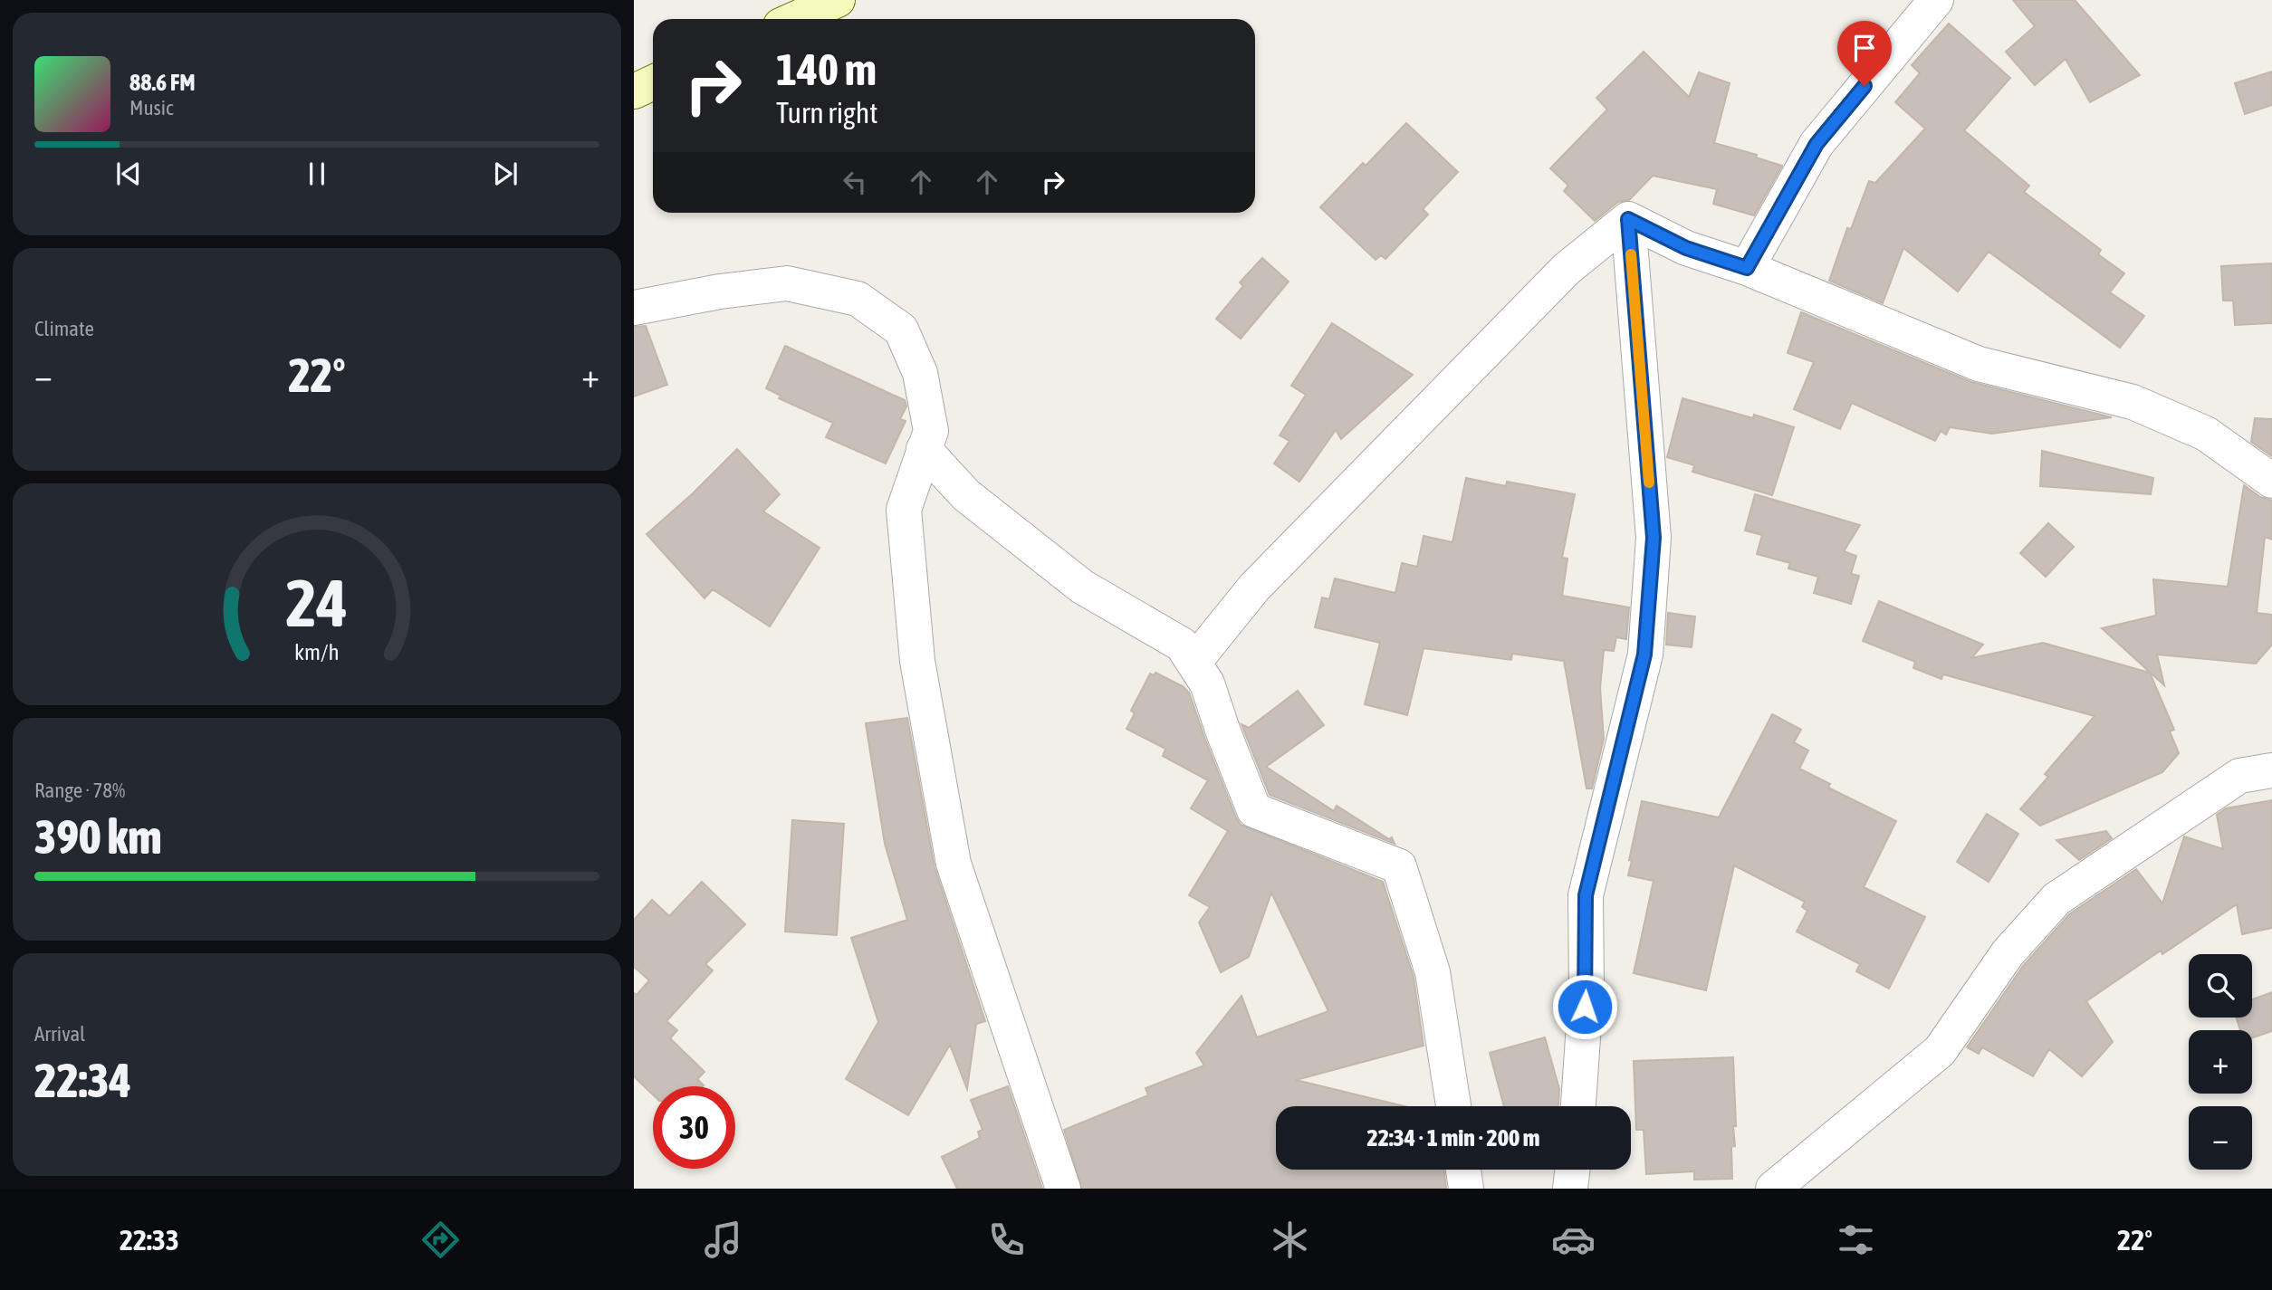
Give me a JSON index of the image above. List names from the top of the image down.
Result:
{
  "page": {
    "turn": ["140 m", "Turn right"],
    "song": ["88.6 FM", "Music"],
    "tile": [
      "Climate",
      ["Range · 78%", "390 km"],
      ["Arrival", "22:34"]
    ],
    "heat": ["−", "22°", "+"],
    "map_buttons": ["+", "−"],
    "limit": "30",
    "trip": "22:34 · 1 min · 200 m",
    "tabs": ["22:33", "22°"],
    "gauge": ["24", "km/h"]
  }
}
